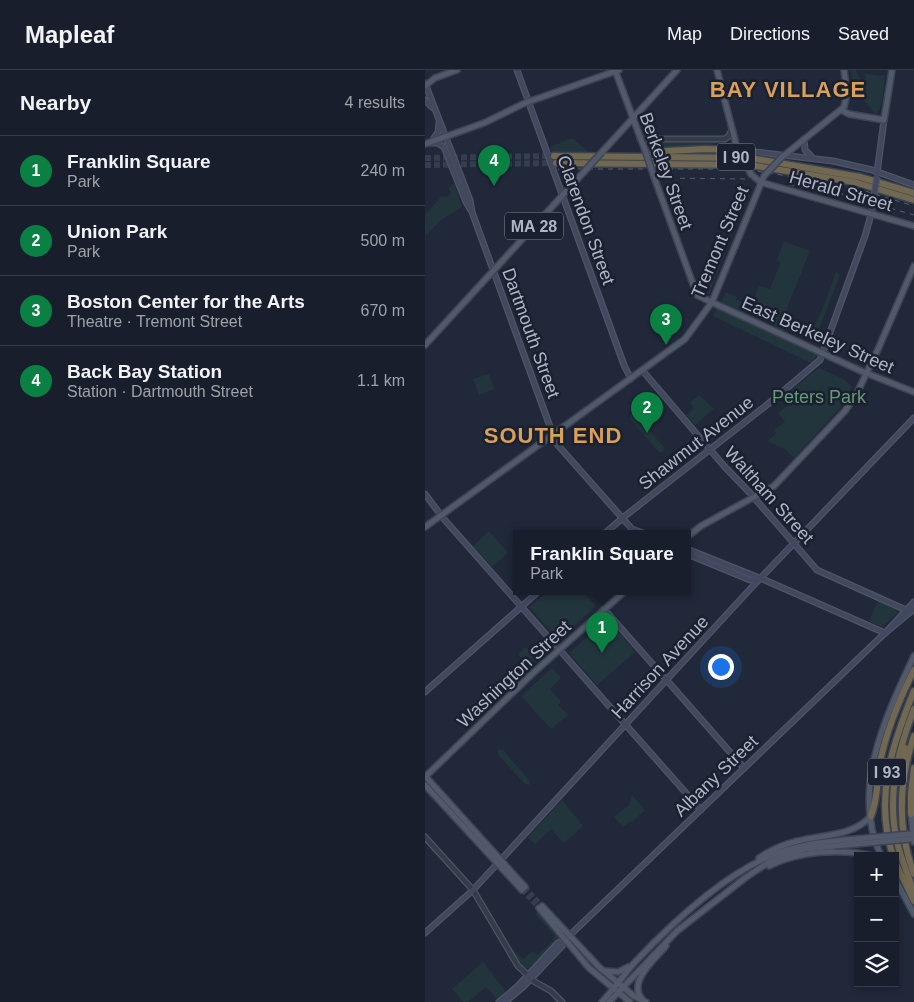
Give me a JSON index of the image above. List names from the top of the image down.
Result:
{
  "streets": {
    "highway": ["I 90", "I 93"],
    "main road": [
      "Berkeley Street",
      "Herald Street",
      "Clarendon Street",
      "MA 28",
      "Tremont Street",
      "Dartmouth Street",
      "East Berkeley Street",
      "Shawmut Avenue",
      "Waltham Street",
      "Harrison Avenue",
      "Washington Street",
      "Albany Street"
    ]
  },
  "crossings": [
    ["Berkeley Street", "MA 28"],
    ["Berkeley Street", "Tremont Street"],
    ["Berkeley Street", "East Berkeley Street"],
    ["Herald Street", "Tremont Street"],
    ["Herald Street", "Shawmut Avenue"],
    ["Clarendon Street", "MA 28"],
    ["Clarendon Street", "Tremont Street"],
    ["MA 28", "Dartmouth Street"],
    ["Tremont Street", "Dartmouth Street"],
    ["Tremont Street", "East Berkeley Street"],
    ["Tremont Street", "Waltham Street"],
    ["Dartmouth Street", "Shawmut Avenue"],
    ["East Berkeley Street", "Shawmut Avenue"],
    ["Shawmut Avenue", "Waltham Street"],
    ["Waltham Street", "Harrison Avenue"],
    ["Waltham Street", "Albany Street"]
  ],
  "districts": ["BAY VILLAGE", "SOUTH END"],
  "parks": ["Peters Park"],
  "page": {
    "header": "Mapleaf",
    "nav": ["Map", "Directions", "Saved"],
    "heading": ["Nearby", "4 results"],
    "list": [
      {
        "mark": "1",
        "name": "Franklin Square",
        "note": "Park",
        "value": "240 m"
      },
      {
        "mark": "2",
        "name": "Union Park",
        "note": "Park",
        "value": "500 m"
      },
      {
        "mark": "3",
        "name": "Boston Center for the Arts",
        "note": "Theatre · Tremont Street",
        "value": "670 m"
      },
      {
        "mark": "4",
        "name": "Back Bay Station",
        "note": "Station · Dartmouth Street",
        "value": "1.1 km"
      }
    ],
    "pins": [
      "4",
      "3",
      "2",
      "1"
    ],
    "popup": ["Franklin Square", "Park"],
    "map_buttons": ["+", "−"]
  }
}
